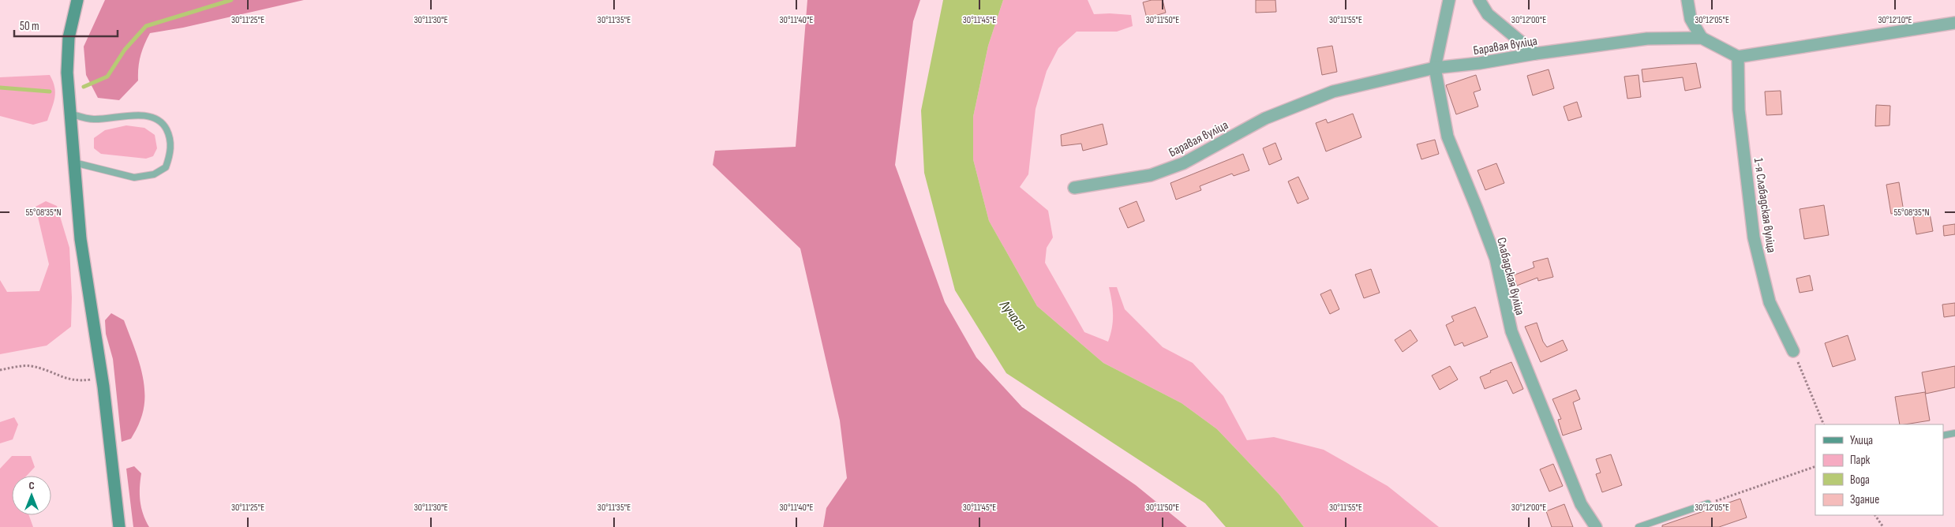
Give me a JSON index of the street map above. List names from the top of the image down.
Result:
{
  "streets": {
    "street": ["Баравая вуліца", "1-я Слабадская вуліца", "Слабадская вуліца"]
  },
  "crossings": [
    ["Баравая вуліца", "1-я Слабадская вуліца"],
    ["Баравая вуліца", "Слабадская вуліца"]
  ],
  "water": ["Лучоса"],
  "legend": [
    "Улица",
    "Парк",
    "Вода",
    "Здание"
  ],
  "scale_bar": "50 m",
  "north": "top",
  "coordinates": [
    "30°11'25\"E",
    "30°11'30\"E",
    "30°11'35\"E",
    "30°11'40\"E",
    "30°11'45\"E",
    "30°11'50\"E",
    "30°11'55\"E",
    "30°12'00\"E",
    "30°12'05\"E",
    "30°12'10\"E",
    "55°08'35\"N"
  ]
}
